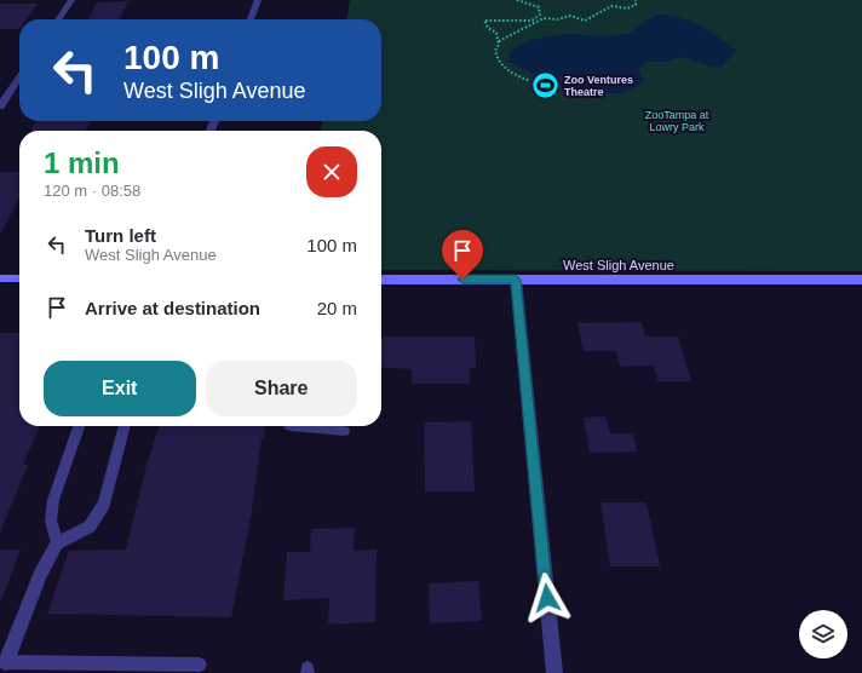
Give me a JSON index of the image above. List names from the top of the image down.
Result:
{
  "streets": {
    "main road": ["West Sligh Avenue"]
  },
  "parks": ["ZooTampa at Lowry Park"],
  "places": {
    "sports": ["Zoo Ventures Theatre"]
  },
  "page": {
    "turn": ["100 m", "West Sligh Avenue"],
    "heading": ["1 min", "120 m · 08:58"],
    "list": [
      {
        "name": "Turn left",
        "note": "West Sligh Avenue",
        "value": "100 m"
      },
      {
        "name": "Arrive at destination",
        "value": "20 m"
      }
    ],
    "buttons": ["Exit", "Share"]
  }
}
